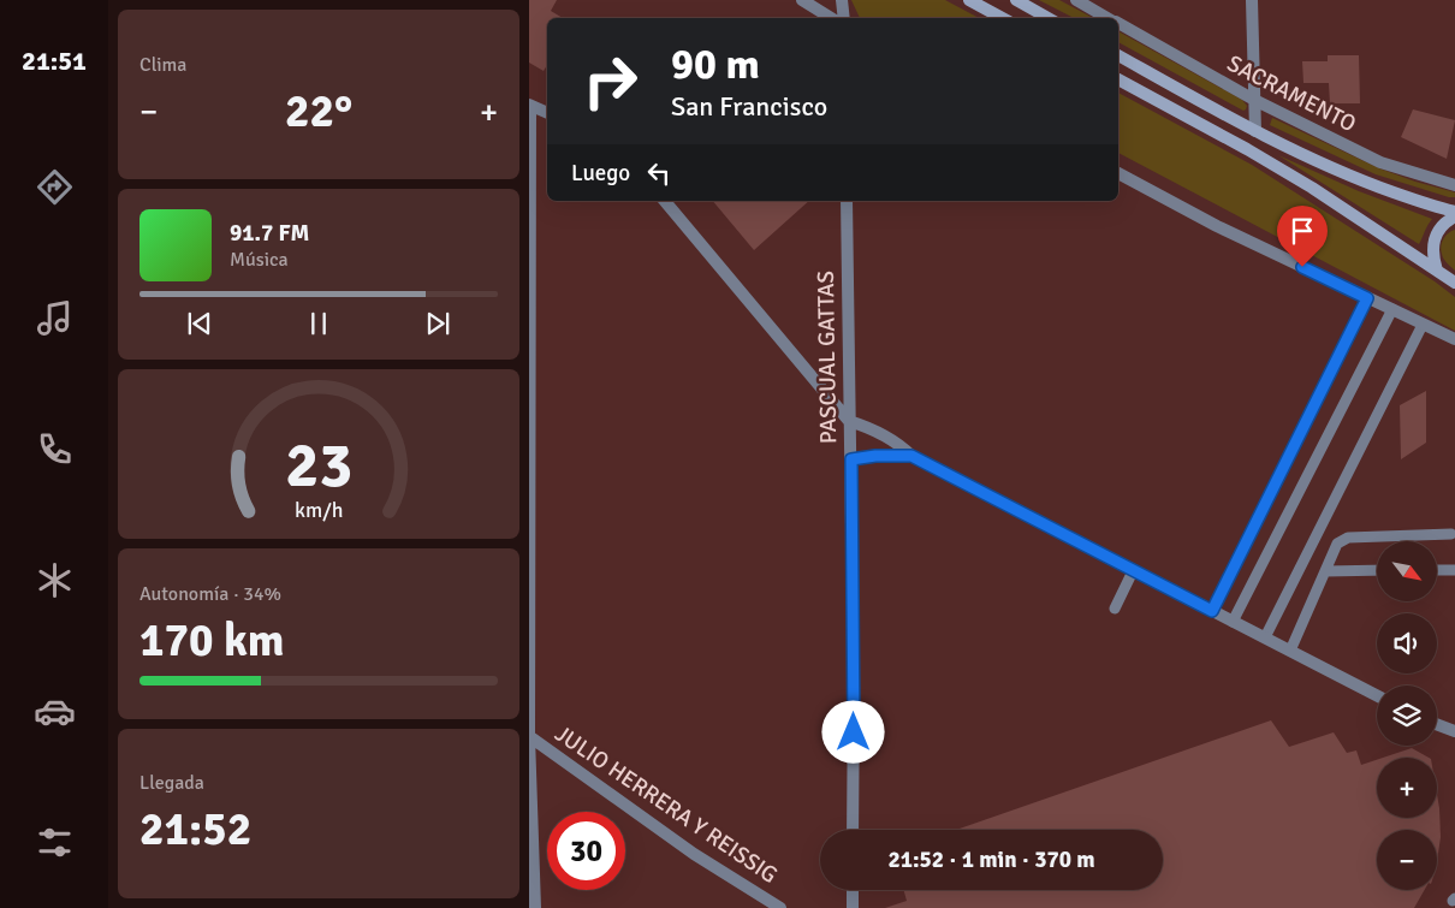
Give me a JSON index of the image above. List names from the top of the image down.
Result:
{
  "streets": {
    "street": ["SACRAMENTO", "PASCUAL GATTAS", "JULIO HERRERA Y REISSIG"]
  },
  "north": "bottom right",
  "page": {
    "tabs": "21:51",
    "tile": [
      "Clima",
      ["Autonomía · 34%", "170 km"],
      ["Llegada", "21:52"]
    ],
    "turn": ["90 m", "San Francisco"],
    "heat": ["−", "22°", "+"],
    "then": "Luego",
    "song": ["91.7 FM", "Música"],
    "map_buttons": ["+", "−"],
    "limit": "30",
    "trip": "21:52 · 1 min · 370 m",
    "gauge": ["23", "km/h"]
  }
}
